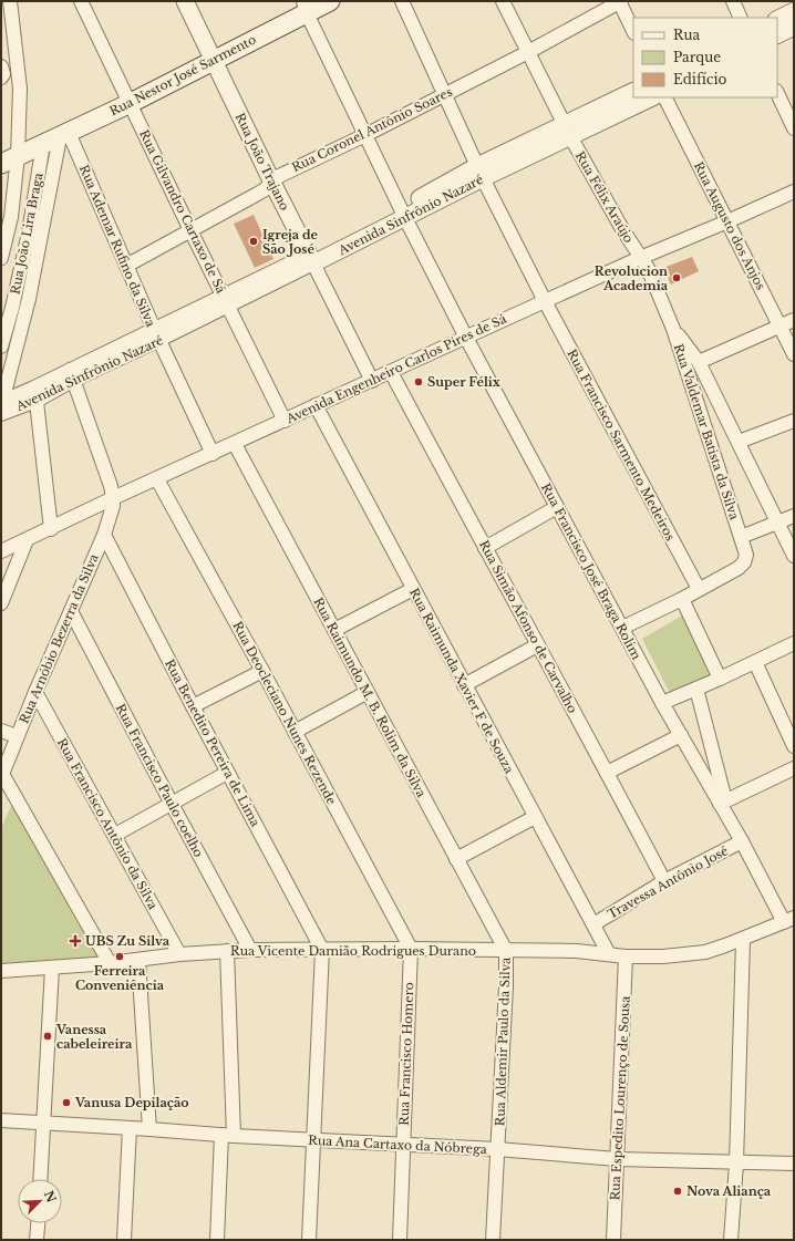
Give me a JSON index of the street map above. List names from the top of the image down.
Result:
{
  "streets": {
    "main road": ["Rua Nestor José Sarmento"],
    "street": [
      "Rua Coronel Antônio Soares",
      "Rua João Trajano",
      "Rua Félix Araújo",
      "Rua Gilvandro Cartaxo de Sá",
      "Avenida Sinfrônio Nazaré",
      "Rua Augusto dos Anjos",
      "Rua João Lira Braga",
      "Rua Ademar Rufino da Silva",
      "Avenida Engenheiro Carlos Pires de Sá",
      "Rua Valdemar Batista da Silva",
      "Rua Francisco Sarmento Medeiros",
      "Rua Francisco José Braga Rolim",
      "Rua Simão Afonso de Carvalho",
      "Rua Arnóbio Bezerra da Silva",
      "Rua Raimunda Xavier F de Souza",
      "Rua Raimundo M. B. Rolim da Silva",
      "Rua Deocleciano Nunes Rezende",
      "Rua Benedito Pereira de Lima",
      "Rua Francisco Paulo coelho",
      "Rua Francisco Antônio da Silva",
      "Travessa Antônio José",
      "Rua Vicente Damião Rodrigues Durano",
      "Rua Aldemir Paulo da Silva",
      "Rua Francisco Homero",
      "Rua Espedito Lourenço de Sousa",
      "Rua Ana Cartaxo da Nóbrega"
    ]
  },
  "crossings": [
    ["Rua Nestor José Sarmento", "Rua João Trajano"],
    ["Rua Nestor José Sarmento", "Rua Gilvandro Cartaxo de Sá"],
    ["Rua Nestor José Sarmento", "Rua João Lira Braga"],
    ["Rua Nestor José Sarmento", "Rua Ademar Rufino da Silva"],
    ["Rua Nestor José Sarmento", "Rua Francisco José Braga Rolim"],
    ["Rua Coronel Antônio Soares", "Rua João Trajano"],
    ["Rua Coronel Antônio Soares", "Rua Félix Araújo"],
    ["Rua Coronel Antônio Soares", "Rua Gilvandro Cartaxo de Sá"],
    ["Rua Coronel Antônio Soares", "Rua Ademar Rufino da Silva"],
    ["Rua Coronel Antônio Soares", "Rua Francisco Sarmento Medeiros"],
    ["Rua Coronel Antônio Soares", "Rua Francisco José Braga Rolim"],
    ["Rua João Trajano", "Avenida Sinfrônio Nazaré"],
    ["Rua João Trajano", "Avenida Engenheiro Carlos Pires de Sá"],
    ["Rua Félix Araújo", "Avenida Sinfrônio Nazaré"],
    ["Rua Félix Araújo", "Avenida Engenheiro Carlos Pires de Sá"],
    ["Rua Félix Araújo", "Rua Valdemar Batista da Silva"],
    ["Rua Gilvandro Cartaxo de Sá", "Avenida Sinfrônio Nazaré"],
    ["Rua Gilvandro Cartaxo de Sá", "Avenida Engenheiro Carlos Pires de Sá"],
    ["Avenida Sinfrônio Nazaré", "Rua Ademar Rufino da Silva"],
    ["Avenida Sinfrônio Nazaré", "Rua Francisco Sarmento Medeiros"],
    ["Avenida Sinfrônio Nazaré", "Rua Francisco José Braga Rolim"],
    ["Rua Augusto dos Anjos", "Avenida Engenheiro Carlos Pires de Sá"],
    ["Rua João Lira Braga", "Rua Ademar Rufino da Silva"],
    ["Rua Ademar Rufino da Silva", "Avenida Engenheiro Carlos Pires de Sá"],
    ["Avenida Engenheiro Carlos Pires de Sá", "Rua Valdemar Batista da Silva"],
    ["Avenida Engenheiro Carlos Pires de Sá", "Rua Francisco Sarmento Medeiros"],
    ["Avenida Engenheiro Carlos Pires de Sá", "Rua Francisco José Braga Rolim"],
    ["Avenida Engenheiro Carlos Pires de Sá", "Rua Simão Afonso de Carvalho"],
    ["Avenida Engenheiro Carlos Pires de Sá", "Rua Arnóbio Bezerra da Silva"],
    ["Avenida Engenheiro Carlos Pires de Sá", "Rua Raimunda Xavier F de Souza"],
    ["Avenida Engenheiro Carlos Pires de Sá", "Rua Raimundo M. B. Rolim da Silva"],
    ["Avenida Engenheiro Carlos Pires de Sá", "Rua Deocleciano Nunes Rezende"],
    ["Rua Francisco José Braga Rolim", "Travessa Antônio José"],
    ["Rua Francisco José Braga Rolim", "Rua Vicente Damião Rodrigues Durano"],
    ["Rua Simão Afonso de Carvalho", "Travessa Antônio José"],
    ["Rua Arnóbio Bezerra da Silva", "Rua Benedito Pereira de Lima"],
    ["Rua Arnóbio Bezerra da Silva", "Rua Francisco Paulo coelho"],
    ["Rua Arnóbio Bezerra da Silva", "Rua Francisco Antônio da Silva"],
    ["Rua Raimunda Xavier F de Souza", "Travessa Antônio José"],
    ["Rua Raimunda Xavier F de Souza", "Rua Vicente Damião Rodrigues Durano"],
    ["Rua Raimundo M. B. Rolim da Silva", "Rua Vicente Damião Rodrigues Durano"],
    ["Rua Raimundo M. B. Rolim da Silva", "Rua Aldemir Paulo da Silva"],
    ["Rua Deocleciano Nunes Rezende", "Rua Vicente Damião Rodrigues Durano"],
    ["Rua Deocleciano Nunes Rezende", "Rua Francisco Homero"],
    ["Rua Benedito Pereira de Lima", "Rua Vicente Damião Rodrigues Durano"],
    ["Rua Francisco Paulo coelho", "Rua Vicente Damião Rodrigues Durano"],
    ["Rua Francisco Antônio da Silva", "Rua Vicente Damião Rodrigues Durano"],
    ["Rua Vicente Damião Rodrigues Durano", "Rua Aldemir Paulo da Silva"],
    ["Rua Vicente Damião Rodrigues Durano", "Rua Francisco Homero"],
    ["Rua Vicente Damião Rodrigues Durano", "Rua Espedito Lourenço de Sousa"],
    ["Rua Aldemir Paulo da Silva", "Rua Ana Cartaxo da Nóbrega"],
    ["Rua Francisco Homero", "Rua Ana Cartaxo da Nóbrega"],
    ["Rua Espedito Lourenço de Sousa", "Rua Ana Cartaxo da Nóbrega"]
  ],
  "places": {
    "other": [
      "Igreja de São José",
      "Revolucion Academia",
      "Super Félix",
      "Ferreira Conveniência",
      "Vanessa cabeleireira",
      "Vanusa Depilação",
      "Nova Aliança"
    ],
    "health": ["UBS Zu Silva"]
  },
  "legend": ["Rua", "Parque", "Edifício"],
  "north": "top right"
}
